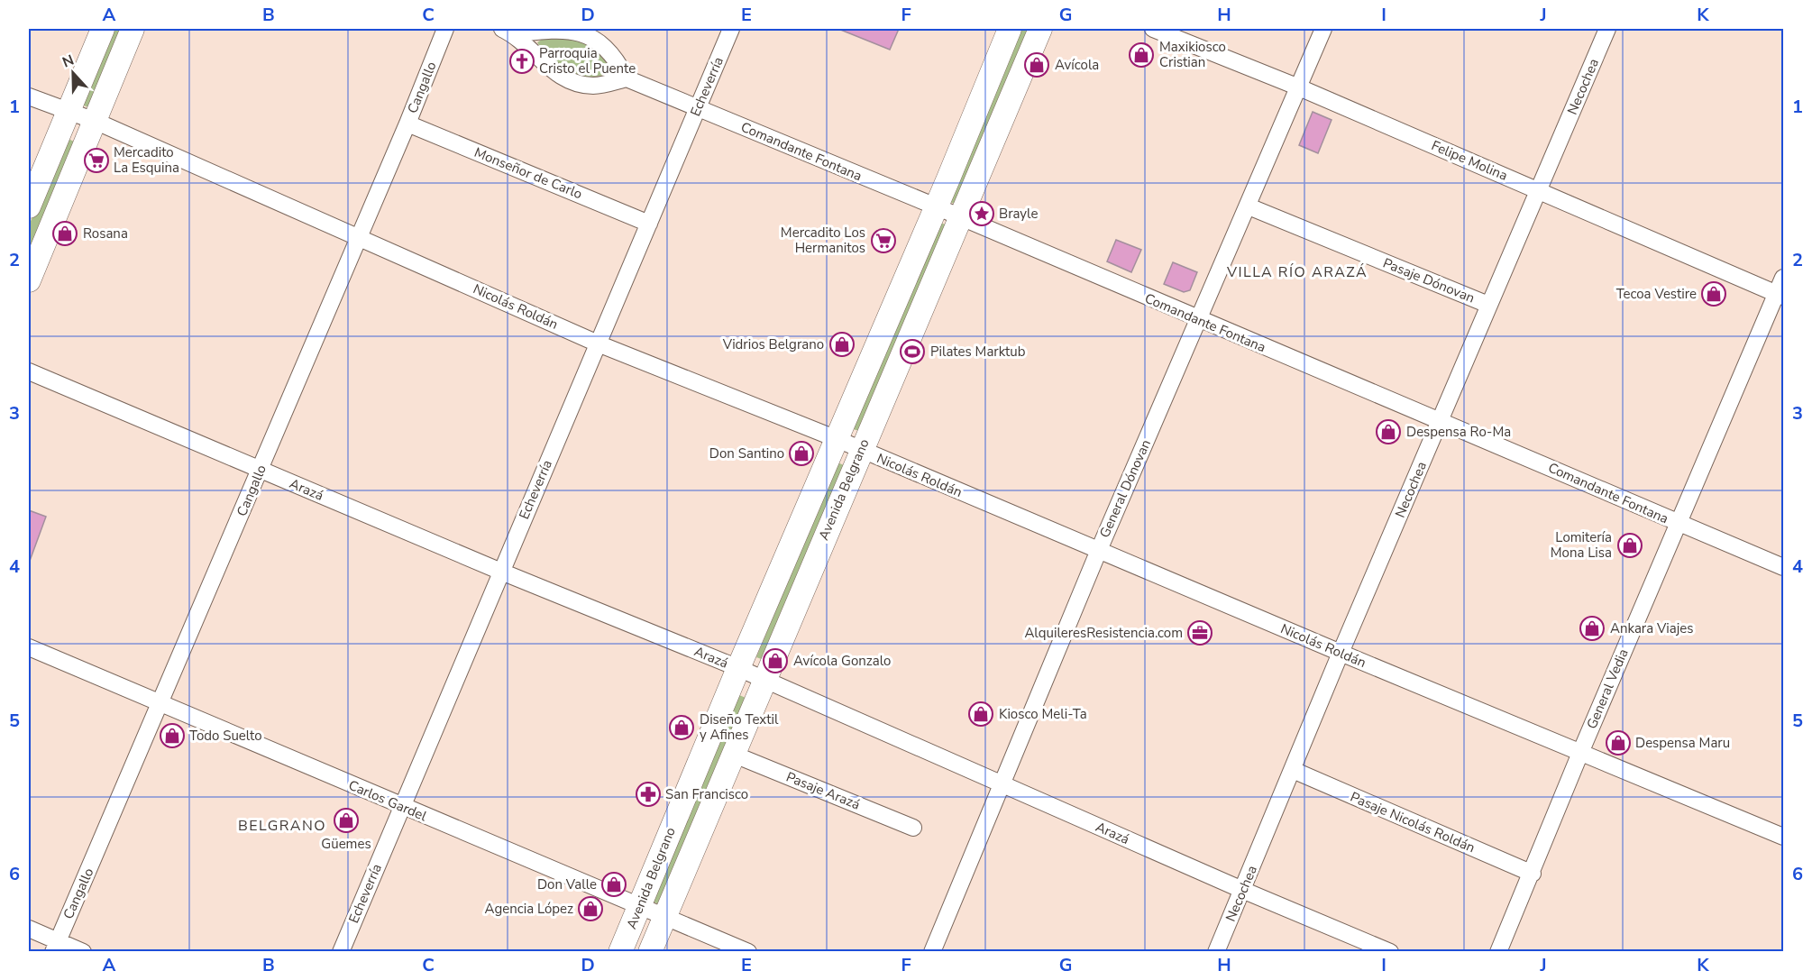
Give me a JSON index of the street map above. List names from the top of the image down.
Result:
{
  "streets": {
    "main road": ["Avenida Belgrano"],
    "street": [
      "Echeverría",
      "Necochea",
      "Cangallo",
      "Comandante Fontana",
      "Felipe Molina",
      "Monseñor de Carlo",
      "Pasaje Dónovan",
      "Nicolás Roldán",
      "General Dónovan",
      "Arazá",
      "General Vedia",
      "Pasaje Arazá",
      "Carlos Gardel",
      "Pasaje Nicolás Roldán"
    ]
  },
  "crossings": [
    ["Echeverría", "Comandante Fontana"],
    ["Echeverría", "Monseñor de Carlo"],
    ["Echeverría", "Nicolás Roldán"],
    ["Echeverría", "Arazá"],
    ["Echeverría", "Carlos Gardel"],
    ["Necochea", "Comandante Fontana"],
    ["Necochea", "Felipe Molina"],
    ["Necochea", "Pasaje Dónovan"],
    ["Necochea", "Nicolás Roldán"],
    ["Necochea", "Arazá"],
    ["Necochea", "Pasaje Nicolás Roldán"],
    ["Cangallo", "Monseñor de Carlo"],
    ["Cangallo", "Nicolás Roldán"],
    ["Cangallo", "Arazá"],
    ["Cangallo", "Carlos Gardel"],
    ["Comandante Fontana", "General Dónovan"],
    ["Comandante Fontana", "Avenida Belgrano"],
    ["Comandante Fontana", "General Vedia"],
    ["Felipe Molina", "General Dónovan"],
    ["Felipe Molina", "General Vedia"],
    ["Pasaje Dónovan", "General Dónovan"],
    ["Nicolás Roldán", "General Dónovan"],
    ["Nicolás Roldán", "Avenida Belgrano"],
    ["Nicolás Roldán", "General Vedia"],
    ["General Dónovan", "Arazá"],
    ["Arazá", "Avenida Belgrano"],
    ["Avenida Belgrano", "Pasaje Arazá"],
    ["Avenida Belgrano", "Carlos Gardel"],
    ["General Vedia", "Pasaje Nicolás Roldán"]
  ],
  "districts": ["VILLA RÍO ARAZÁ", "BELGRANO"],
  "places": {
    "shop": [
      "Maxikiosco Cristian",
      "Avícola",
      "Rosana",
      "Tecoa Vestire",
      "Vidrios Belgrano",
      "Despensa Ro-Ma",
      "Don Santino",
      "Lomitería Mona Lisa",
      "Ankara Viajes",
      "Avícola Gonzalo",
      "Kiosco Meli-Ta",
      "Diseño Textil y Afines",
      "Todo Suelto",
      "Despensa Maru",
      "Güemes",
      "Don Valle",
      "Agencia López"
    ],
    "church": ["Parroquia Cristo el Puente"],
    "supermarket": ["Mercadito La Esquina", "Mercadito Los Hermanitos"],
    "place": ["Brayle"],
    "sports": ["Pilates Marktub"],
    "office": ["AlquileresResistencia.com"],
    "pharmacy": ["San Francisco"]
  },
  "north": "top",
  "grid": {
    "columns": [
      "A",
      "B",
      "C",
      "D",
      "E",
      "F",
      "G",
      "H",
      "I",
      "J",
      "K"
    ],
    "rows": [
      "1",
      "2",
      "3",
      "4",
      "5",
      "6"
    ]
  }
}
